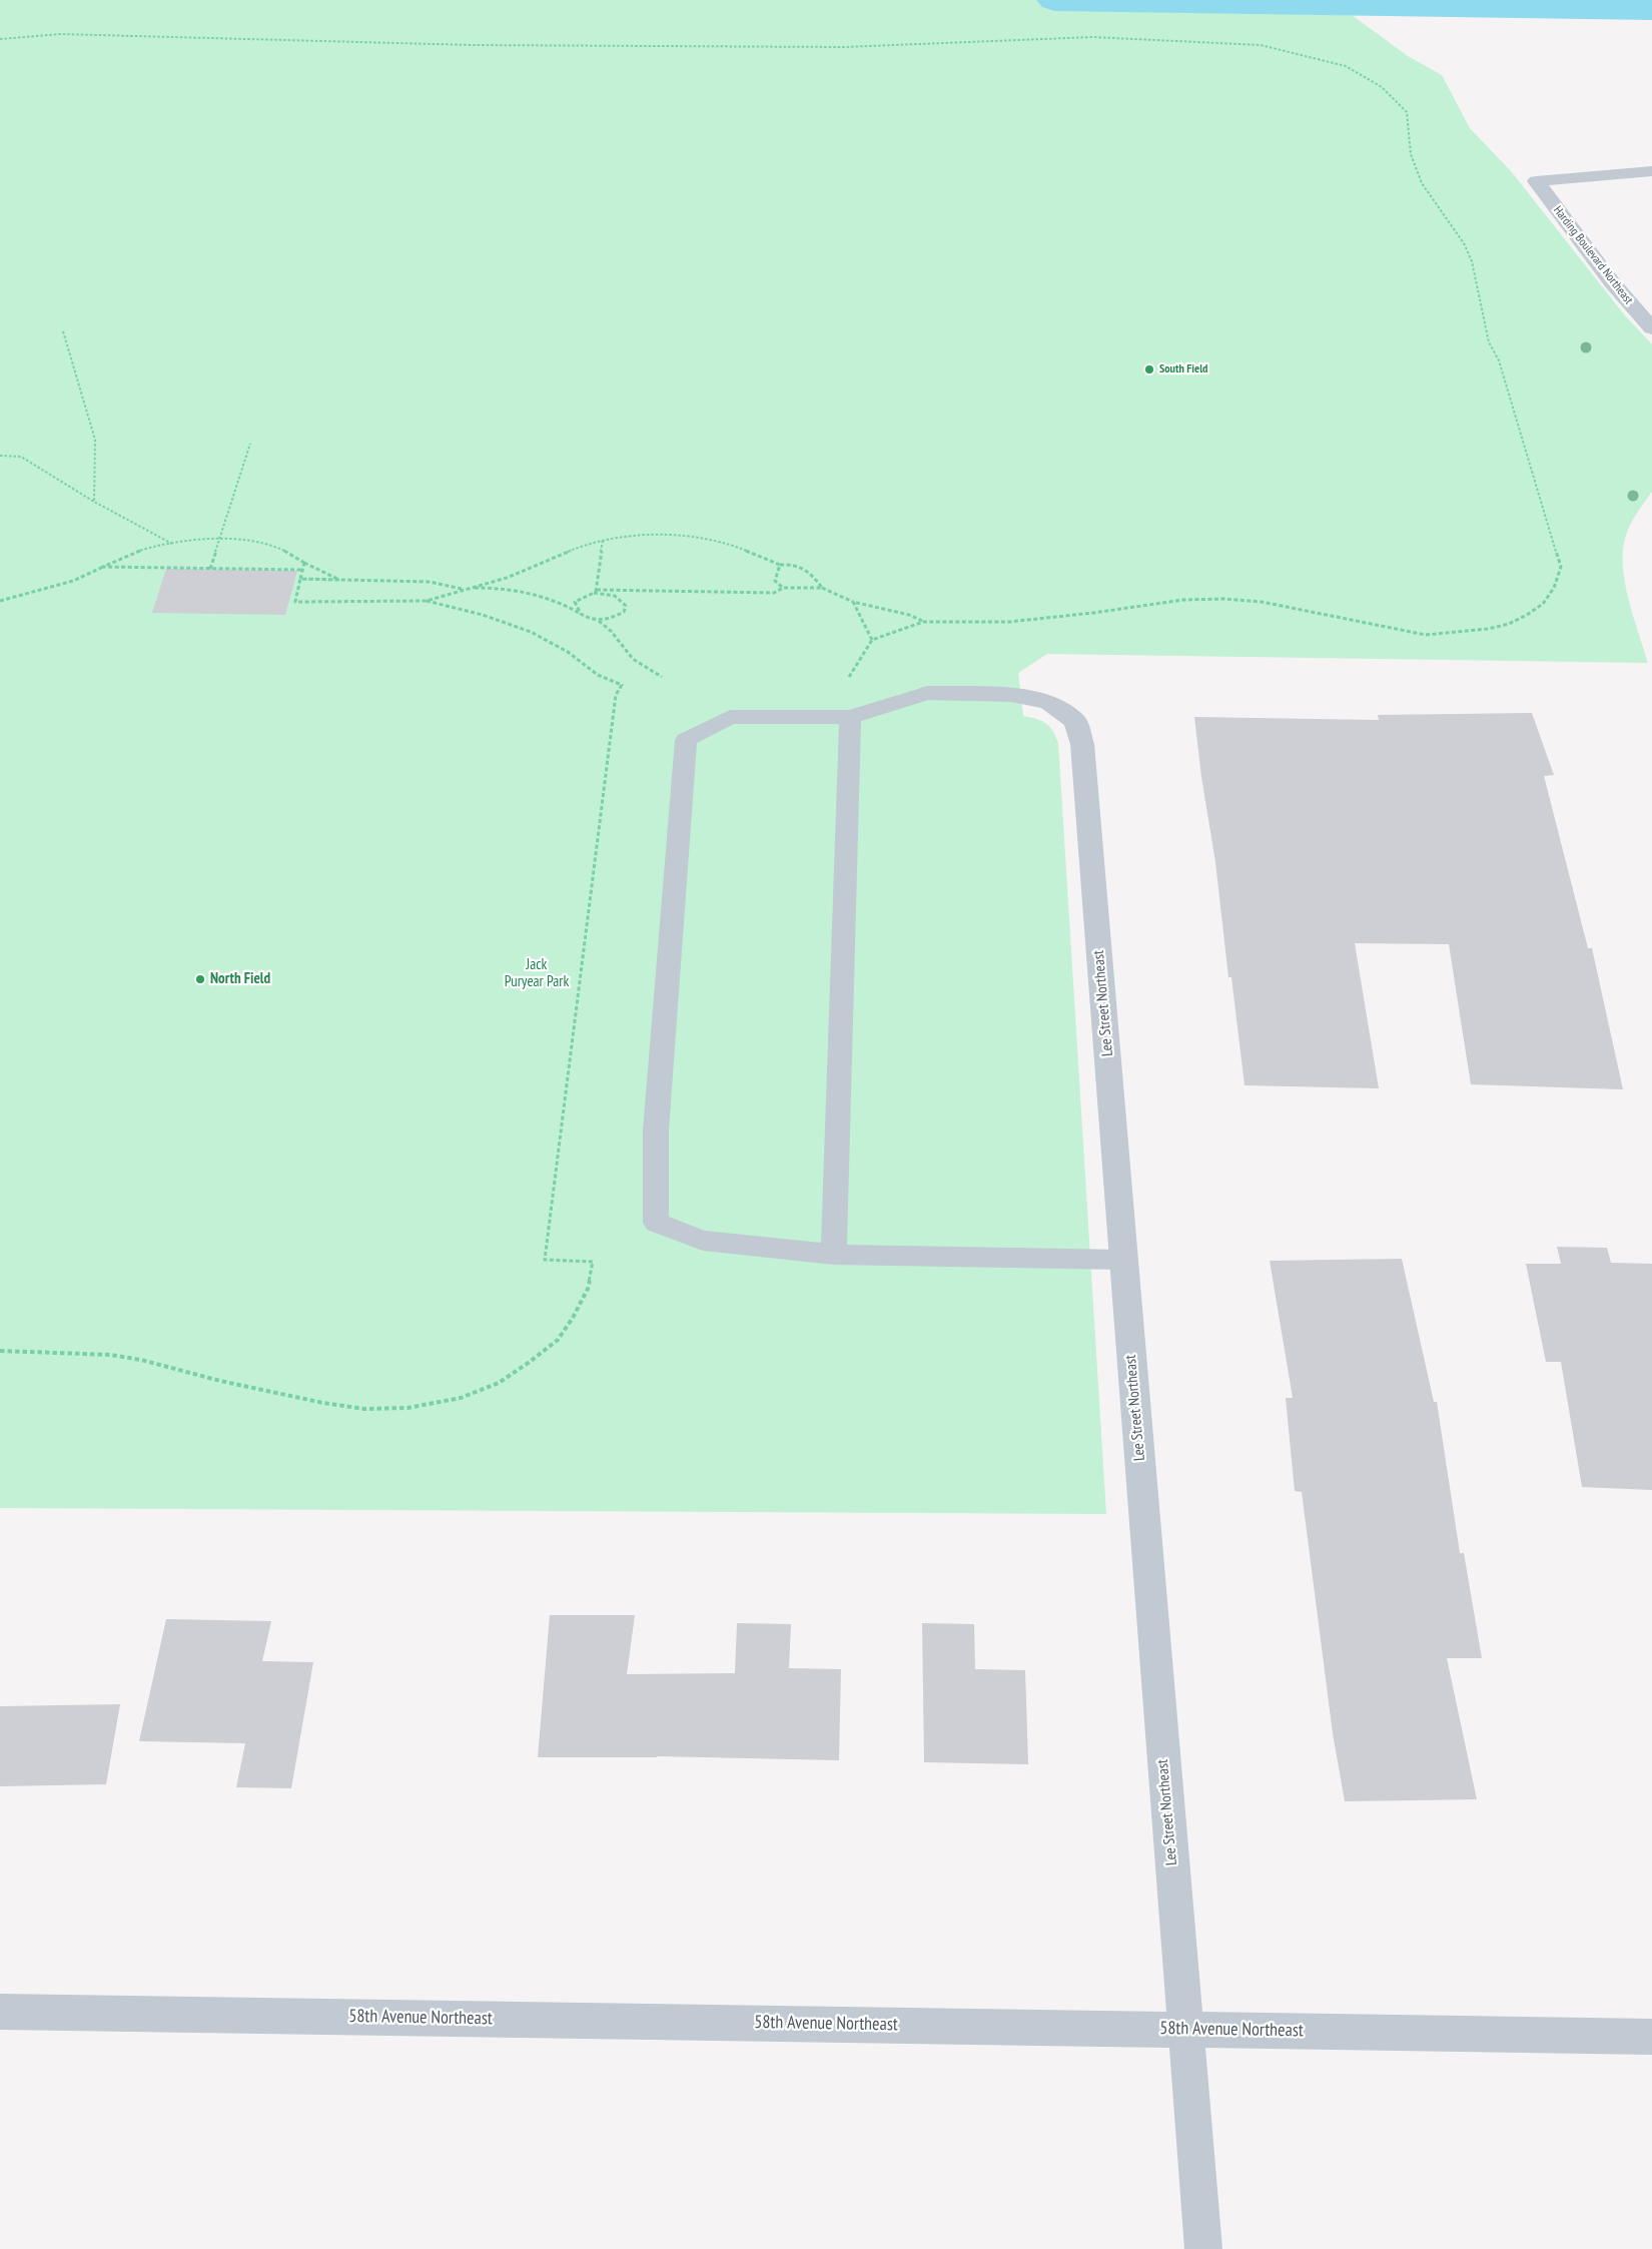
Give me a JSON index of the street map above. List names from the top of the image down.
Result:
{
  "streets": {
    "street": ["Harding Boulevard Northeast", "Lee Street Northeast", "58th Avenue Northeast"]
  },
  "crossings": [
    ["Lee Street Northeast", "58th Avenue Northeast"]
  ],
  "parks": ["Jack Puryear Park"],
  "places": ["South Field", "North Field"]
}
